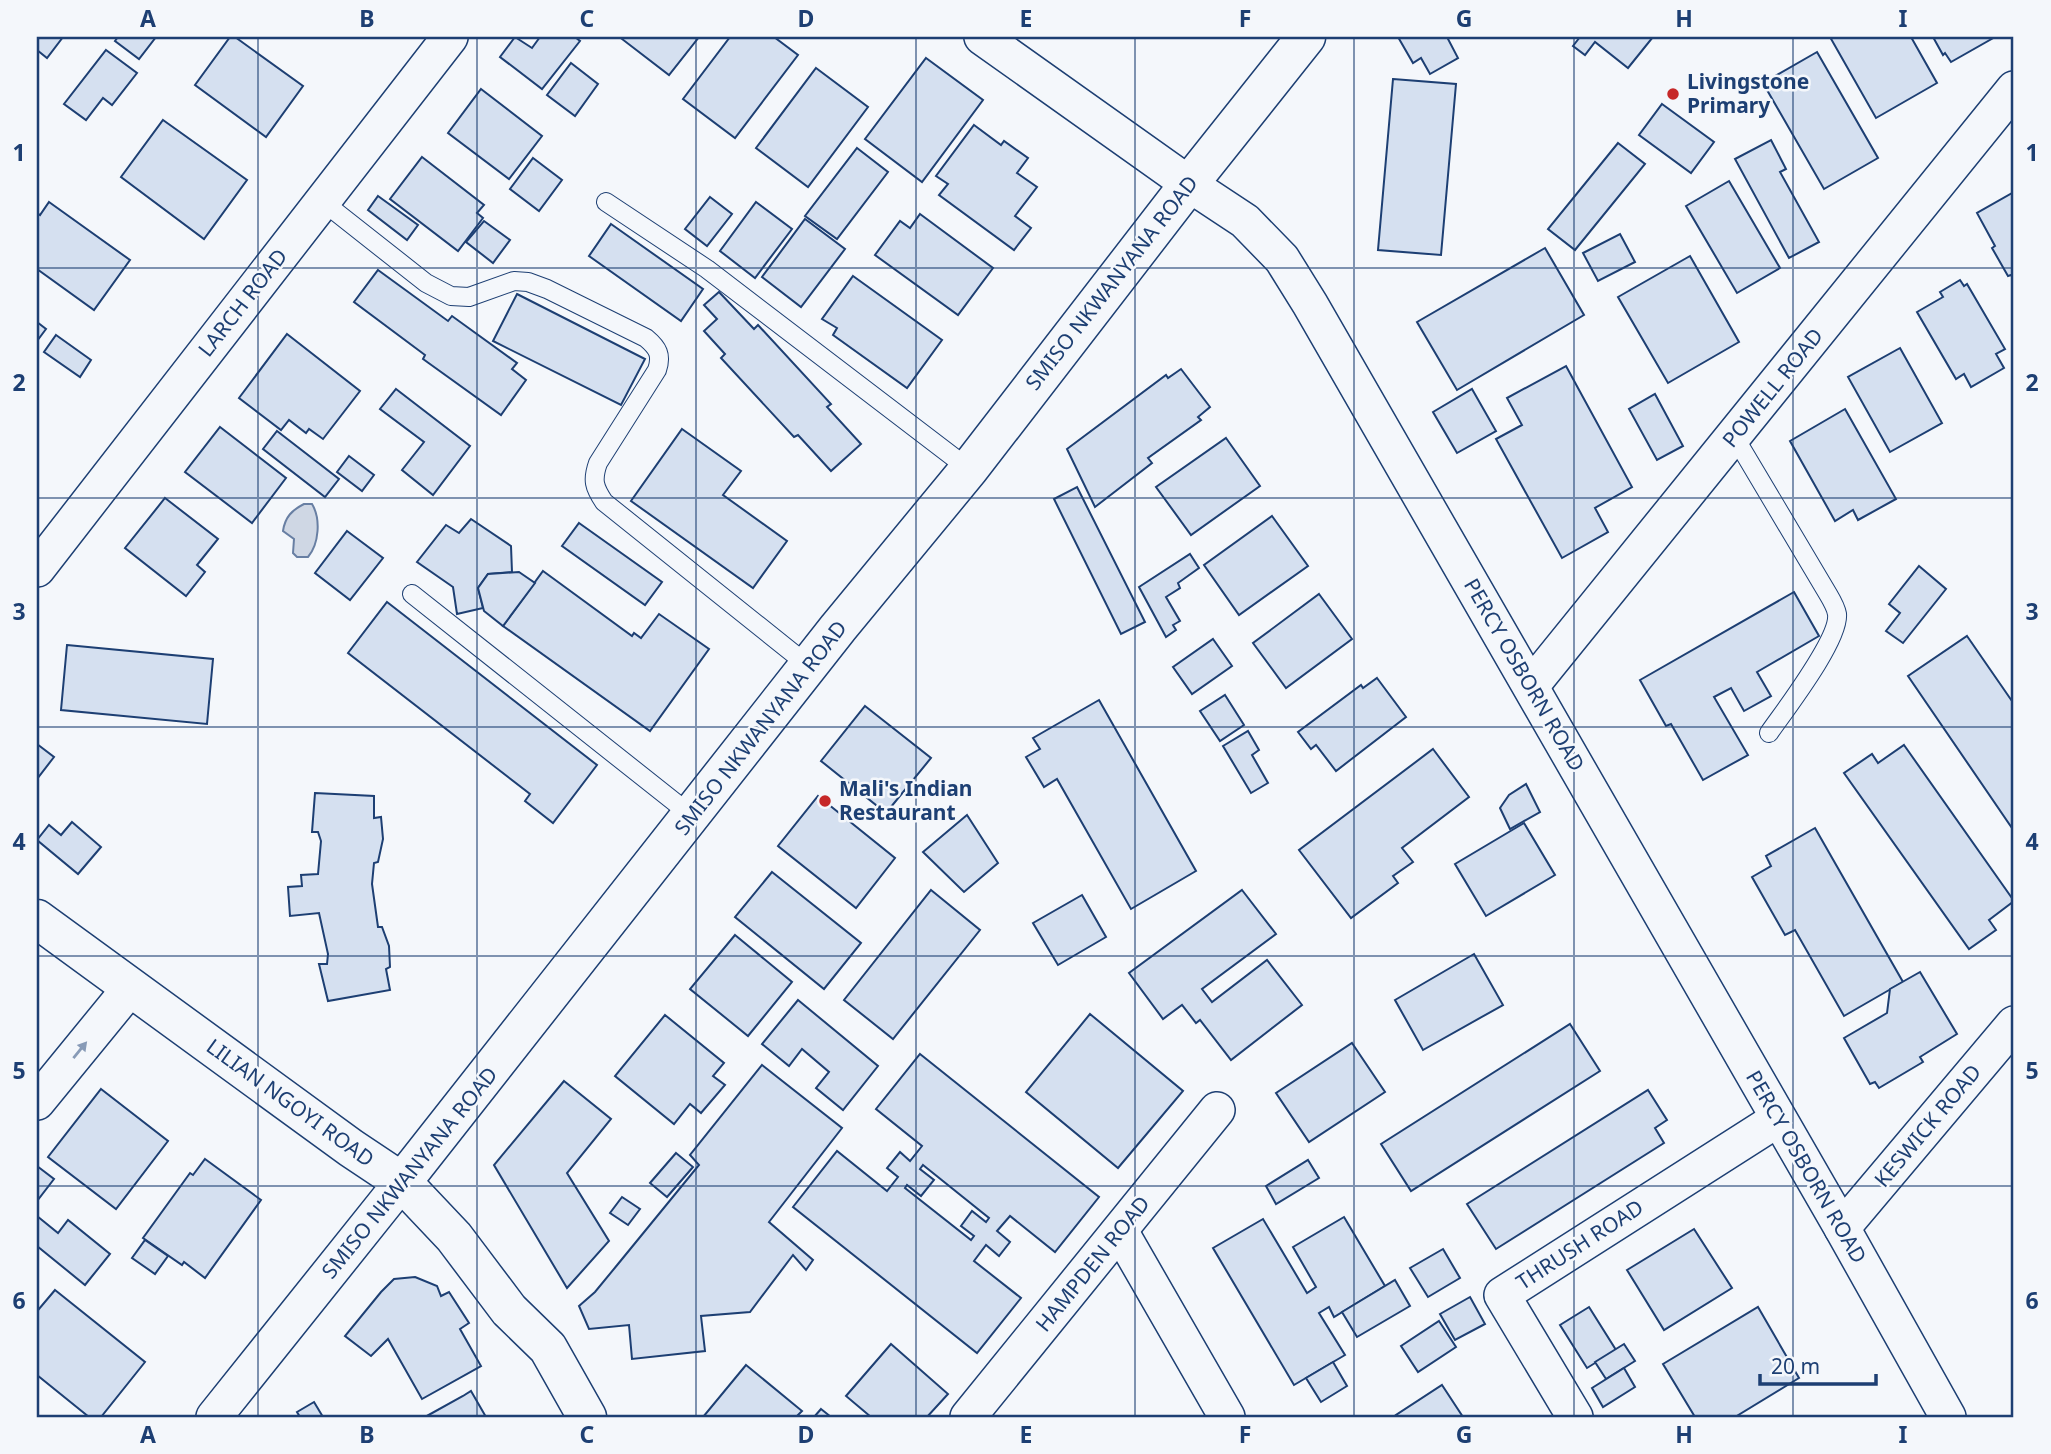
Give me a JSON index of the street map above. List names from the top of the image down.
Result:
{
  "streets": {
    "street": [
      "SMISO NKWANYANA ROAD",
      "LARCH ROAD",
      "POWELL ROAD",
      "PERCY OSBORN ROAD",
      "LILIAN NGOYI ROAD",
      "KESWICK ROAD",
      "THRUSH ROAD",
      "HAMPDEN ROAD"
    ]
  },
  "crossings": [
    ["SMISO NKWANYANA ROAD", "PERCY OSBORN ROAD"],
    ["SMISO NKWANYANA ROAD", "LILIAN NGOYI ROAD"],
    ["POWELL ROAD", "PERCY OSBORN ROAD"],
    ["PERCY OSBORN ROAD", "KESWICK ROAD"],
    ["PERCY OSBORN ROAD", "THRUSH ROAD"]
  ],
  "places": ["Livingstone Primary", "Mali's Indian Restaurant"],
  "scale_bar": "20 m",
  "grid": {
    "columns": [
      "A",
      "B",
      "C",
      "D",
      "E",
      "F",
      "G",
      "H",
      "I"
    ],
    "rows": [
      "1",
      "2",
      "3",
      "4",
      "5",
      "6"
    ]
  }
}
